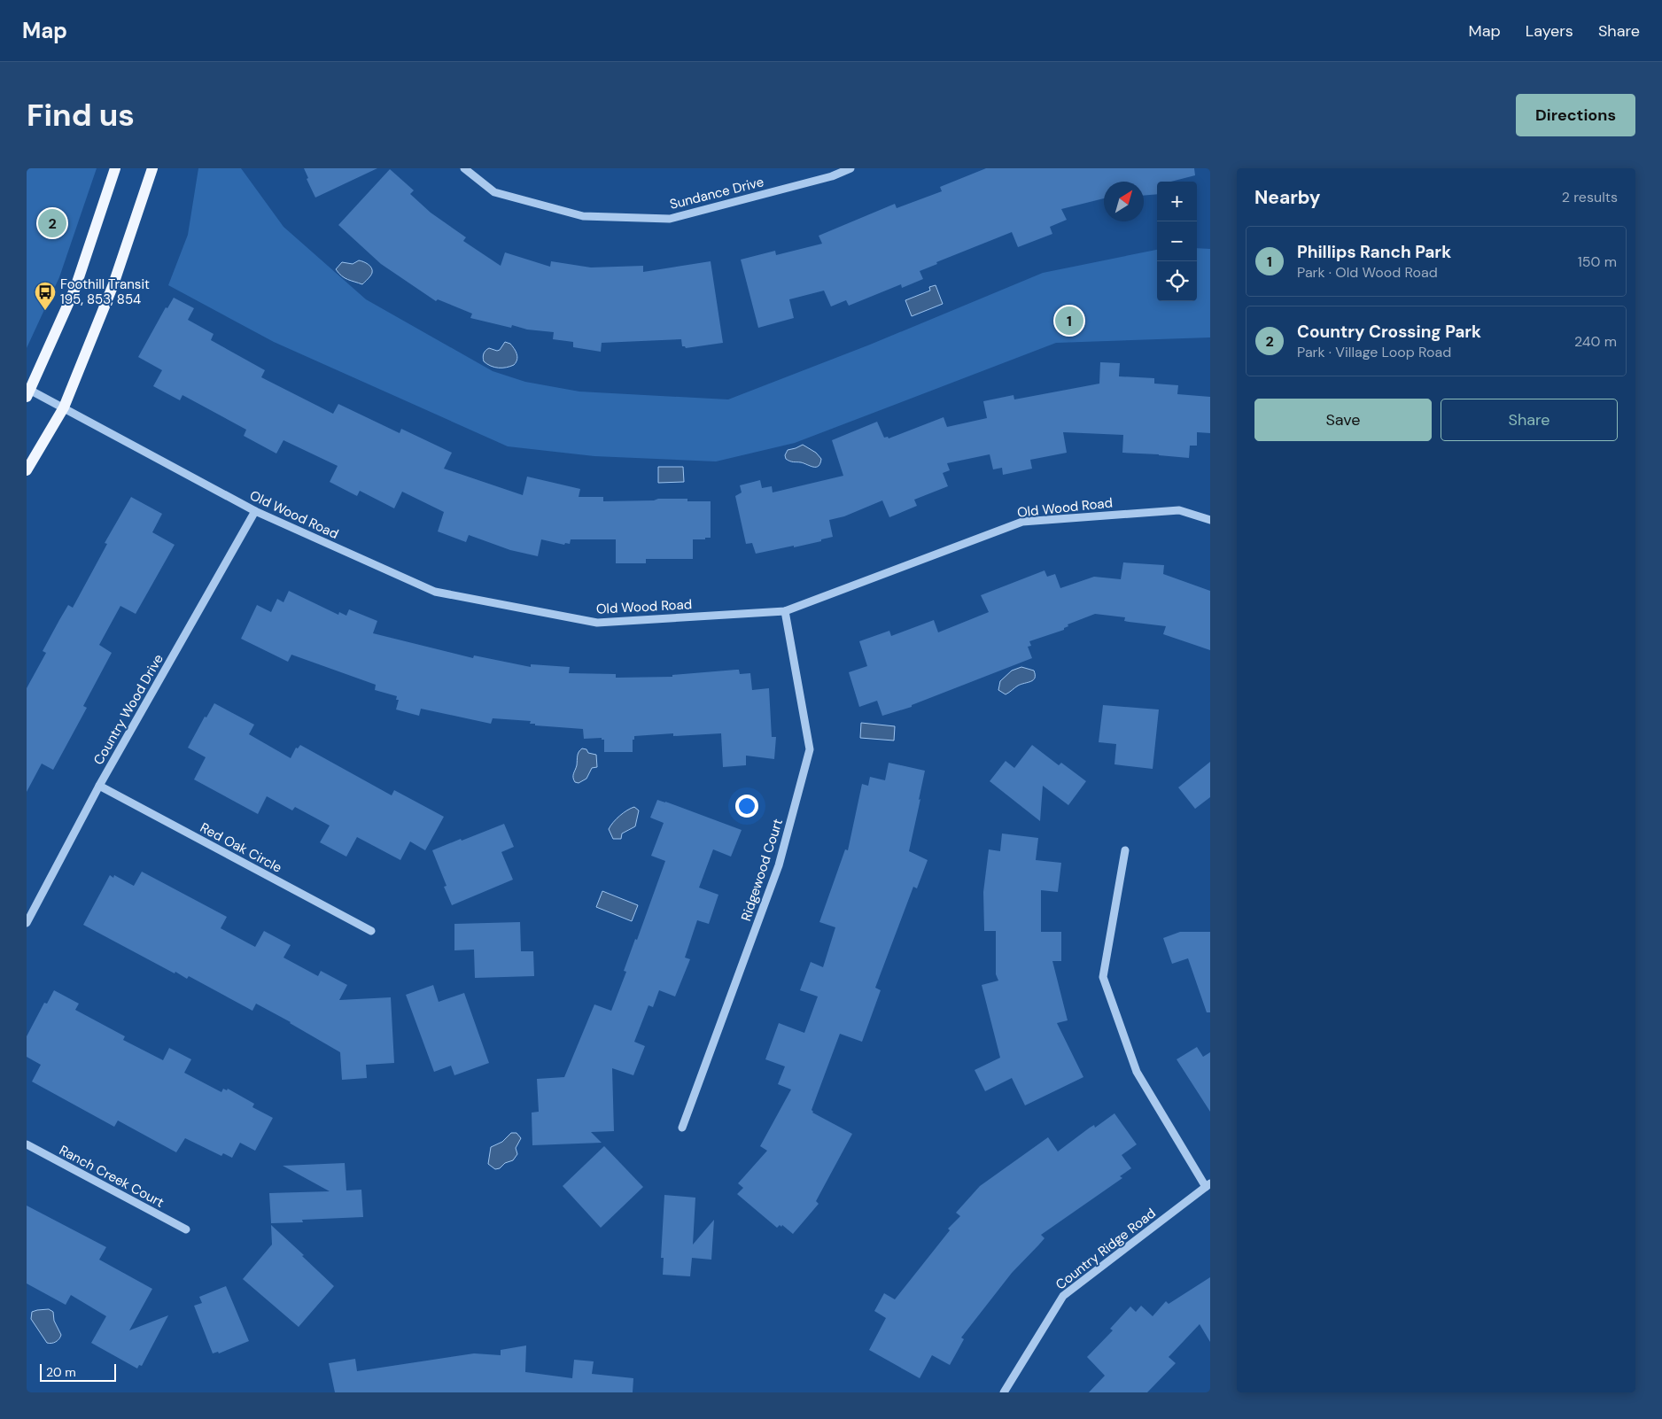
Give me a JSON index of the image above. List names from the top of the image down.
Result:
{
  "streets": {
    "street": [
      "Sundance Drive",
      "Old Wood Road",
      "Country Wood Drive",
      "Red Oak Circle",
      "Ridgewood Court",
      "Ranch Creek Court",
      "Country Ridge Road"
    ]
  },
  "crossings": [
    ["Old Wood Road", "Country Wood Drive"],
    ["Old Wood Road", "Ridgewood Court"],
    ["Country Wood Drive", "Red Oak Circle"]
  ],
  "places": {
    "bus stop": ["Foothill Transit 195, 853, 854"]
  },
  "scale_bar": "20 m",
  "north": "top right",
  "page": {
    "header": "Map",
    "nav": ["Map", "Layers", "Share"],
    "buttons": [
      "Directions",
      ["Save", "Share"]
    ],
    "title": "Find us",
    "heading": ["Nearby", "2 results"],
    "map_buttons": ["+", "−"],
    "pins": ["2", "1"],
    "list": [
      {
        "mark": "1",
        "name": "Phillips Ranch Park",
        "note": "Park · Old Wood Road",
        "value": "150 m"
      },
      {
        "mark": "2",
        "name": "Country Crossing Park",
        "note": "Park · Village Loop Road",
        "value": "240 m"
      }
    ],
    "scale": "20 m"
  }
}
